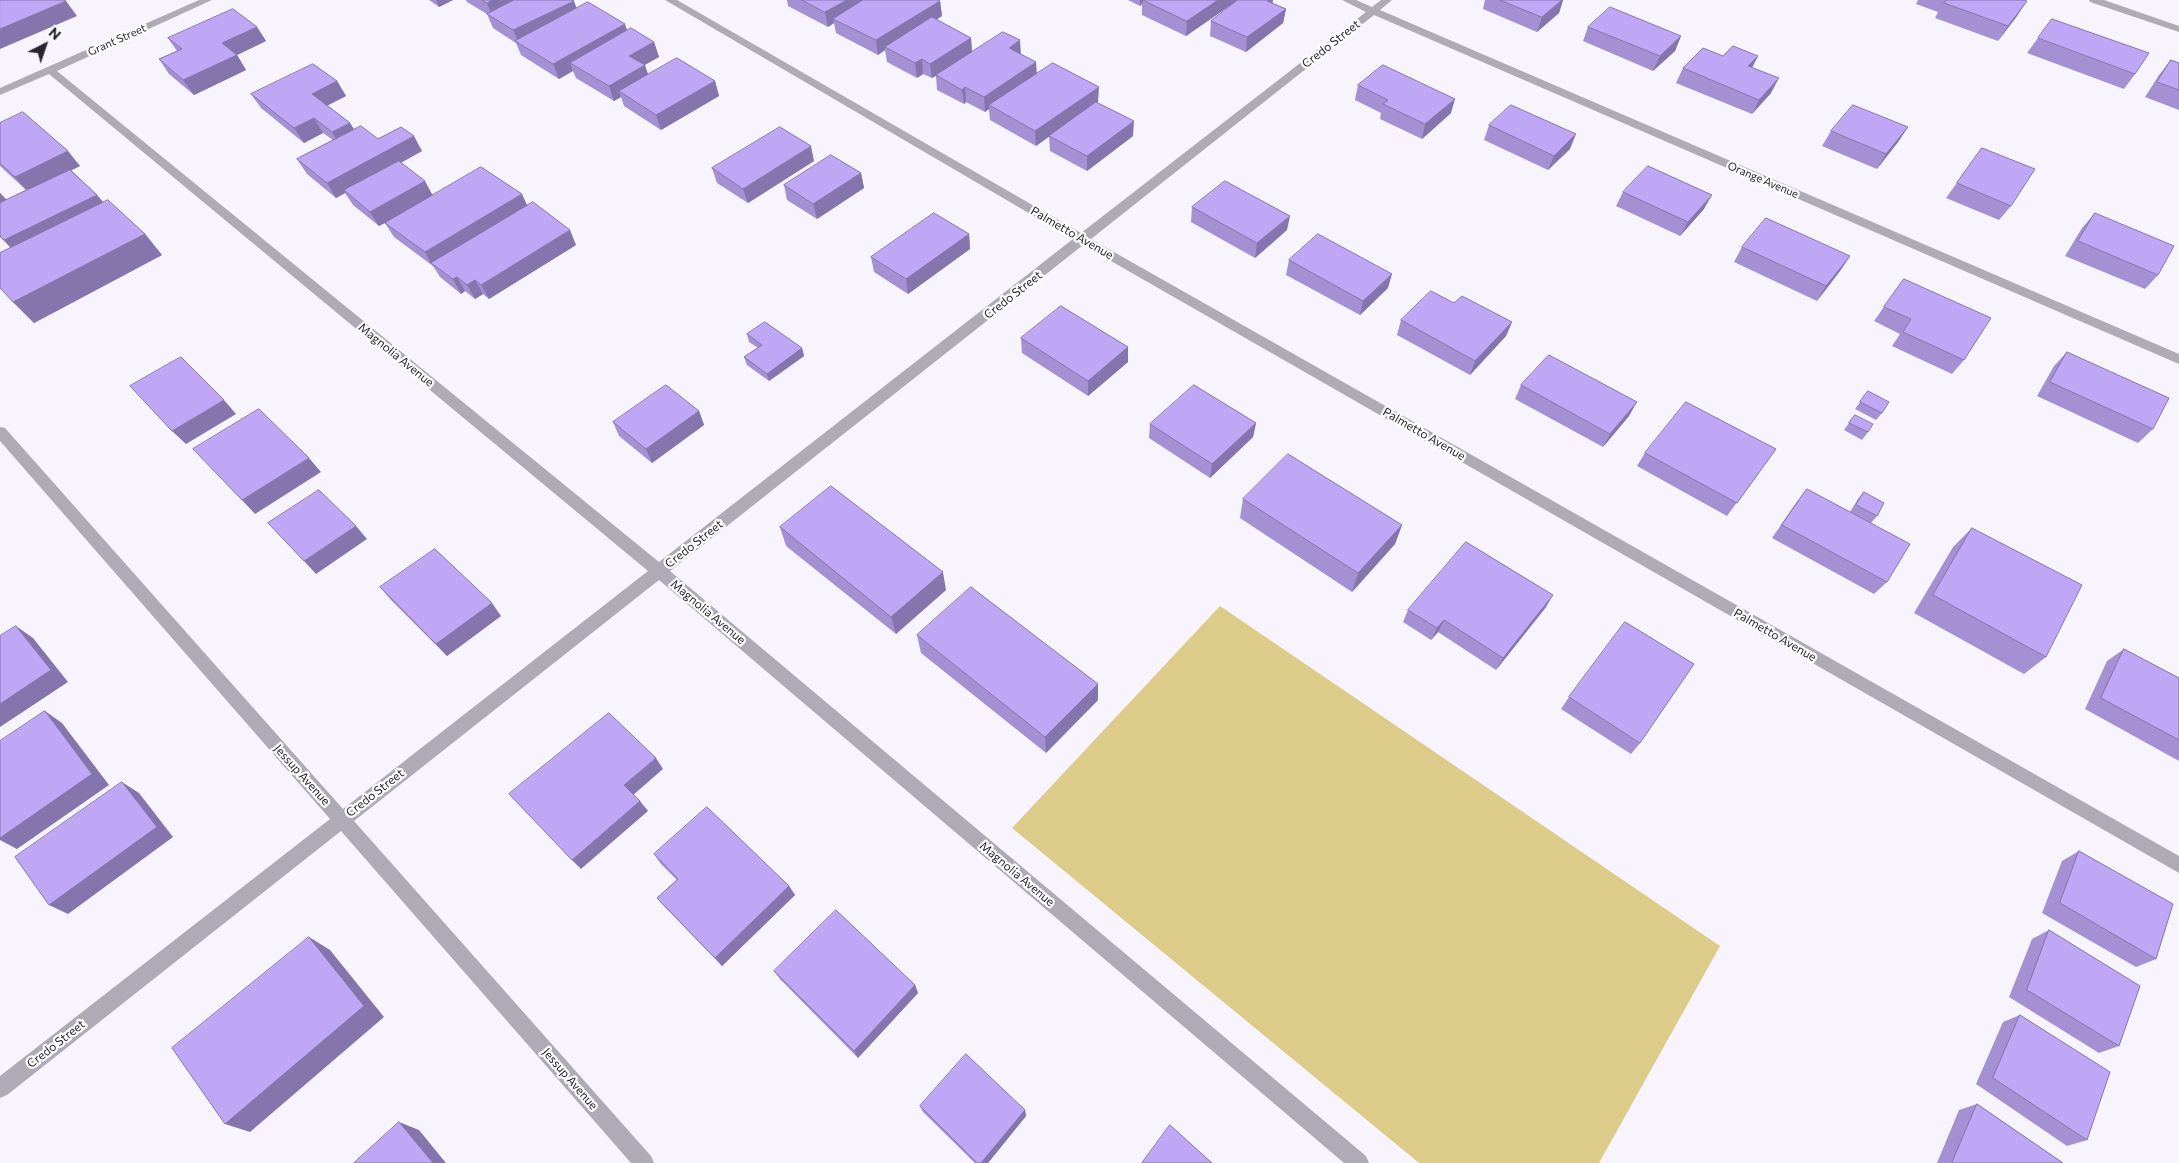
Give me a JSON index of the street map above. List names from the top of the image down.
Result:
{
  "streets": {
    "street": [
      "Grant Street",
      "Credo Street",
      "Orange Avenue",
      "Palmetto Avenue",
      "Magnolia Avenue",
      "Jessup Avenue"
    ]
  },
  "crossings": [
    ["Grant Street", "Magnolia Avenue"],
    ["Credo Street", "Orange Avenue"],
    ["Credo Street", "Palmetto Avenue"],
    ["Credo Street", "Magnolia Avenue"],
    ["Credo Street", "Jessup Avenue"]
  ],
  "north": "top right"
}
